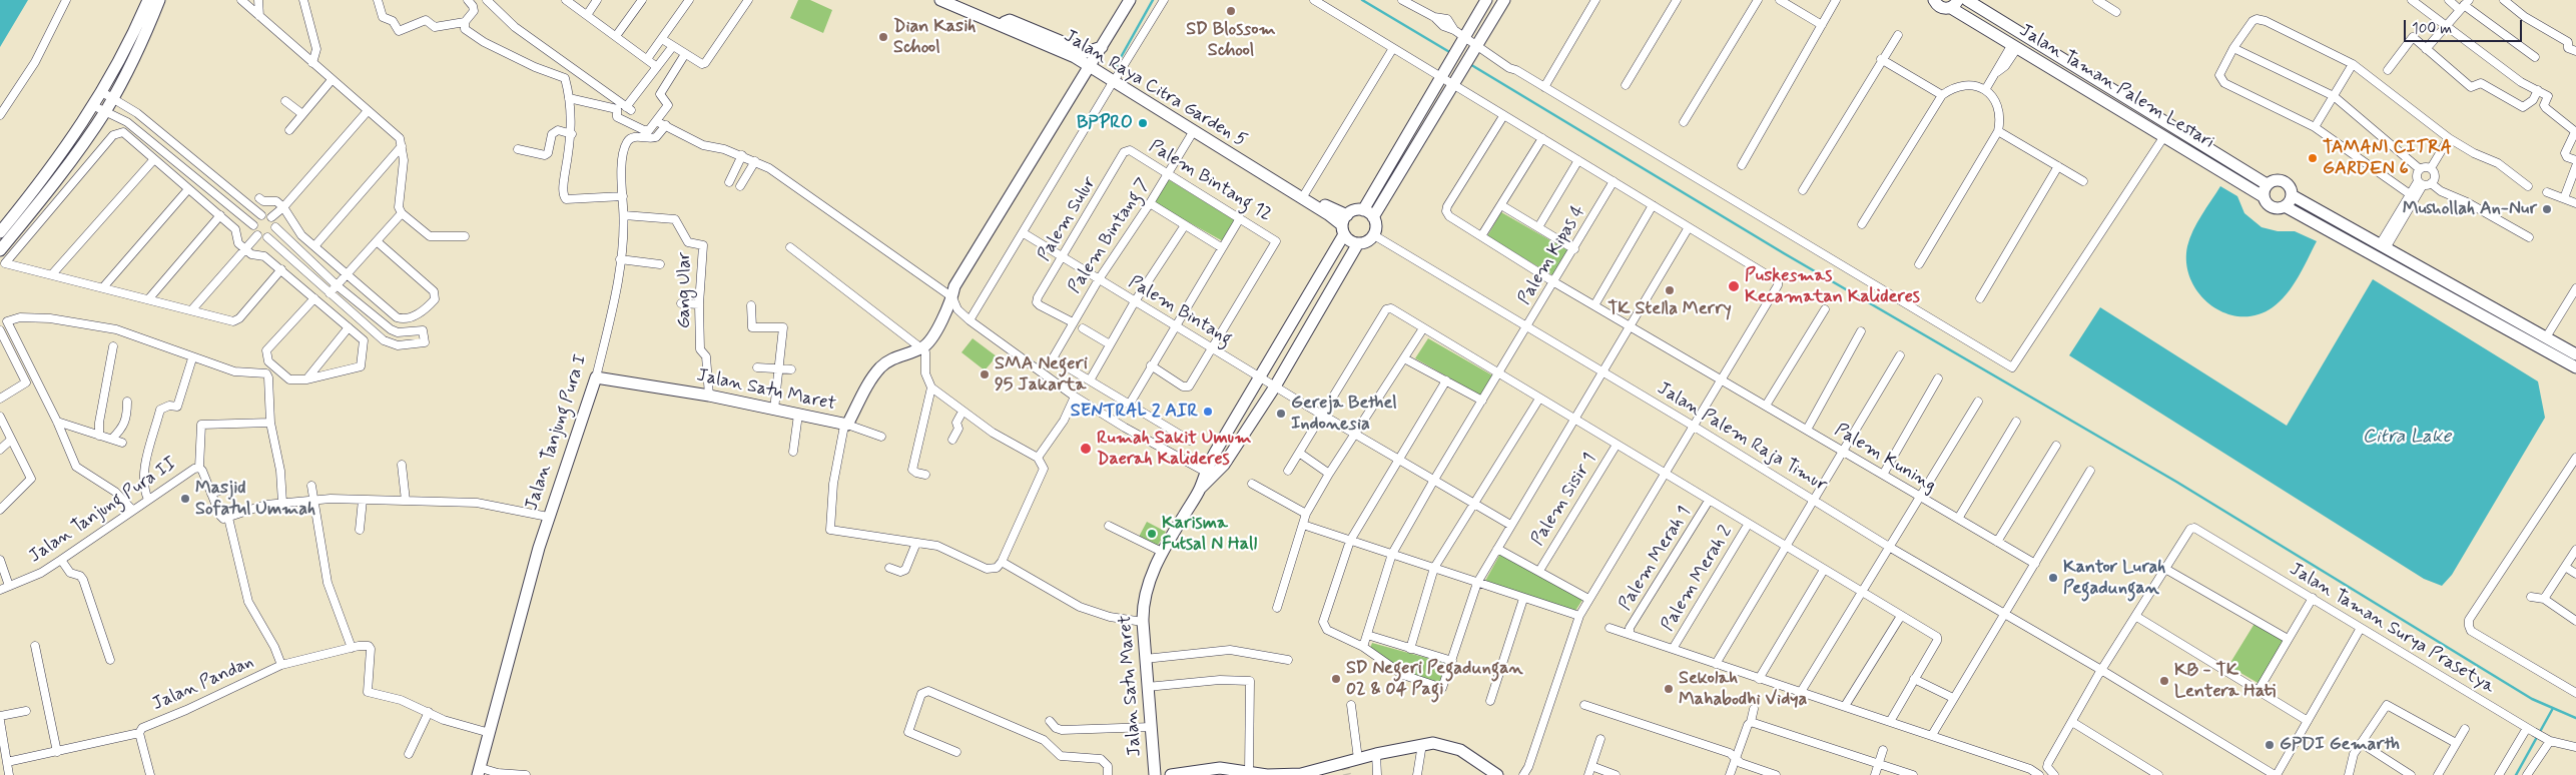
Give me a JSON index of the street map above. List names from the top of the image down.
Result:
{
  "streets": {
    "street": [
      "Jalan Taman Palem Lestari",
      "Jalan Raya Citra Garden 5",
      "Palem Bintang 12",
      "Palem Sulur",
      "Palem Bintang 7",
      "Palem Kipas 4",
      "Gang Ular",
      "Palem Bintang",
      "Jalan Satu Maret",
      "Jalan Tanjung Pura I",
      "Jalan Palem Raja Timur",
      "Palem Kuning",
      "Palem Sisir 1",
      "Jalan Tanjung Pura II",
      "Palem Merah 1",
      "Palem Merah 2",
      "Jalan Taman Surya Prasetya",
      "Jalan Pandan"
    ]
  },
  "crossings": [
    ["Jalan Raya Citra Garden 5", "Palem Bintang 7"],
    ["Jalan Raya Citra Garden 5", "Jalan Satu Maret"],
    ["Jalan Raya Citra Garden 5", "Jalan Palem Raja Timur"],
    ["Palem Bintang 12", "Palem Sulur"],
    ["Palem Bintang 12", "Palem Bintang 7"],
    ["Palem Bintang 12", "Palem Bintang"],
    ["Palem Sulur", "Palem Bintang 7"],
    ["Palem Sulur", "Palem Bintang"],
    ["Palem Bintang 7", "Palem Bintang"],
    ["Palem Kipas 4", "Palem Bintang"],
    ["Palem Kipas 4", "Jalan Palem Raja Timur"],
    ["Palem Kipas 4", "Palem Kuning"],
    ["Gang Ular", "Jalan Satu Maret"],
    ["Gang Ular", "Jalan Tanjung Pura I"],
    ["Palem Bintang", "Jalan Satu Maret"],
    ["Jalan Satu Maret", "Jalan Tanjung Pura I"],
    ["Jalan Satu Maret", "Jalan Palem Raja Timur"]
  ],
  "water": ["Citra Lake"],
  "places": [
    "SD Blossom School",
    "Dian Kasih School",
    "BPPRO",
    "TAMANI CITRA GARDEN 6",
    "Mushollah An-Nur",
    "Puskesmas Kecamatan Kalideres",
    "TK Stella Merry",
    "SMA Negeri 95 Jakarta",
    "SENTRAL 2 AIR",
    "Gereja Bethel Indonesia",
    "Rumah Sakit Umum Daerah Kalideres",
    "Masjid Sofatul Ummah",
    "Karisma Futsal N Hall",
    "Kantor Lurah Pegadungan",
    "SD Negeri Pegadungan 02 & 04 Pagi",
    "KB - TK Lentera Hati",
    "Sekolah Mahabodhi Vidya",
    "GPDI Gemarth"
  ],
  "scale_bar": "100 m"
}
